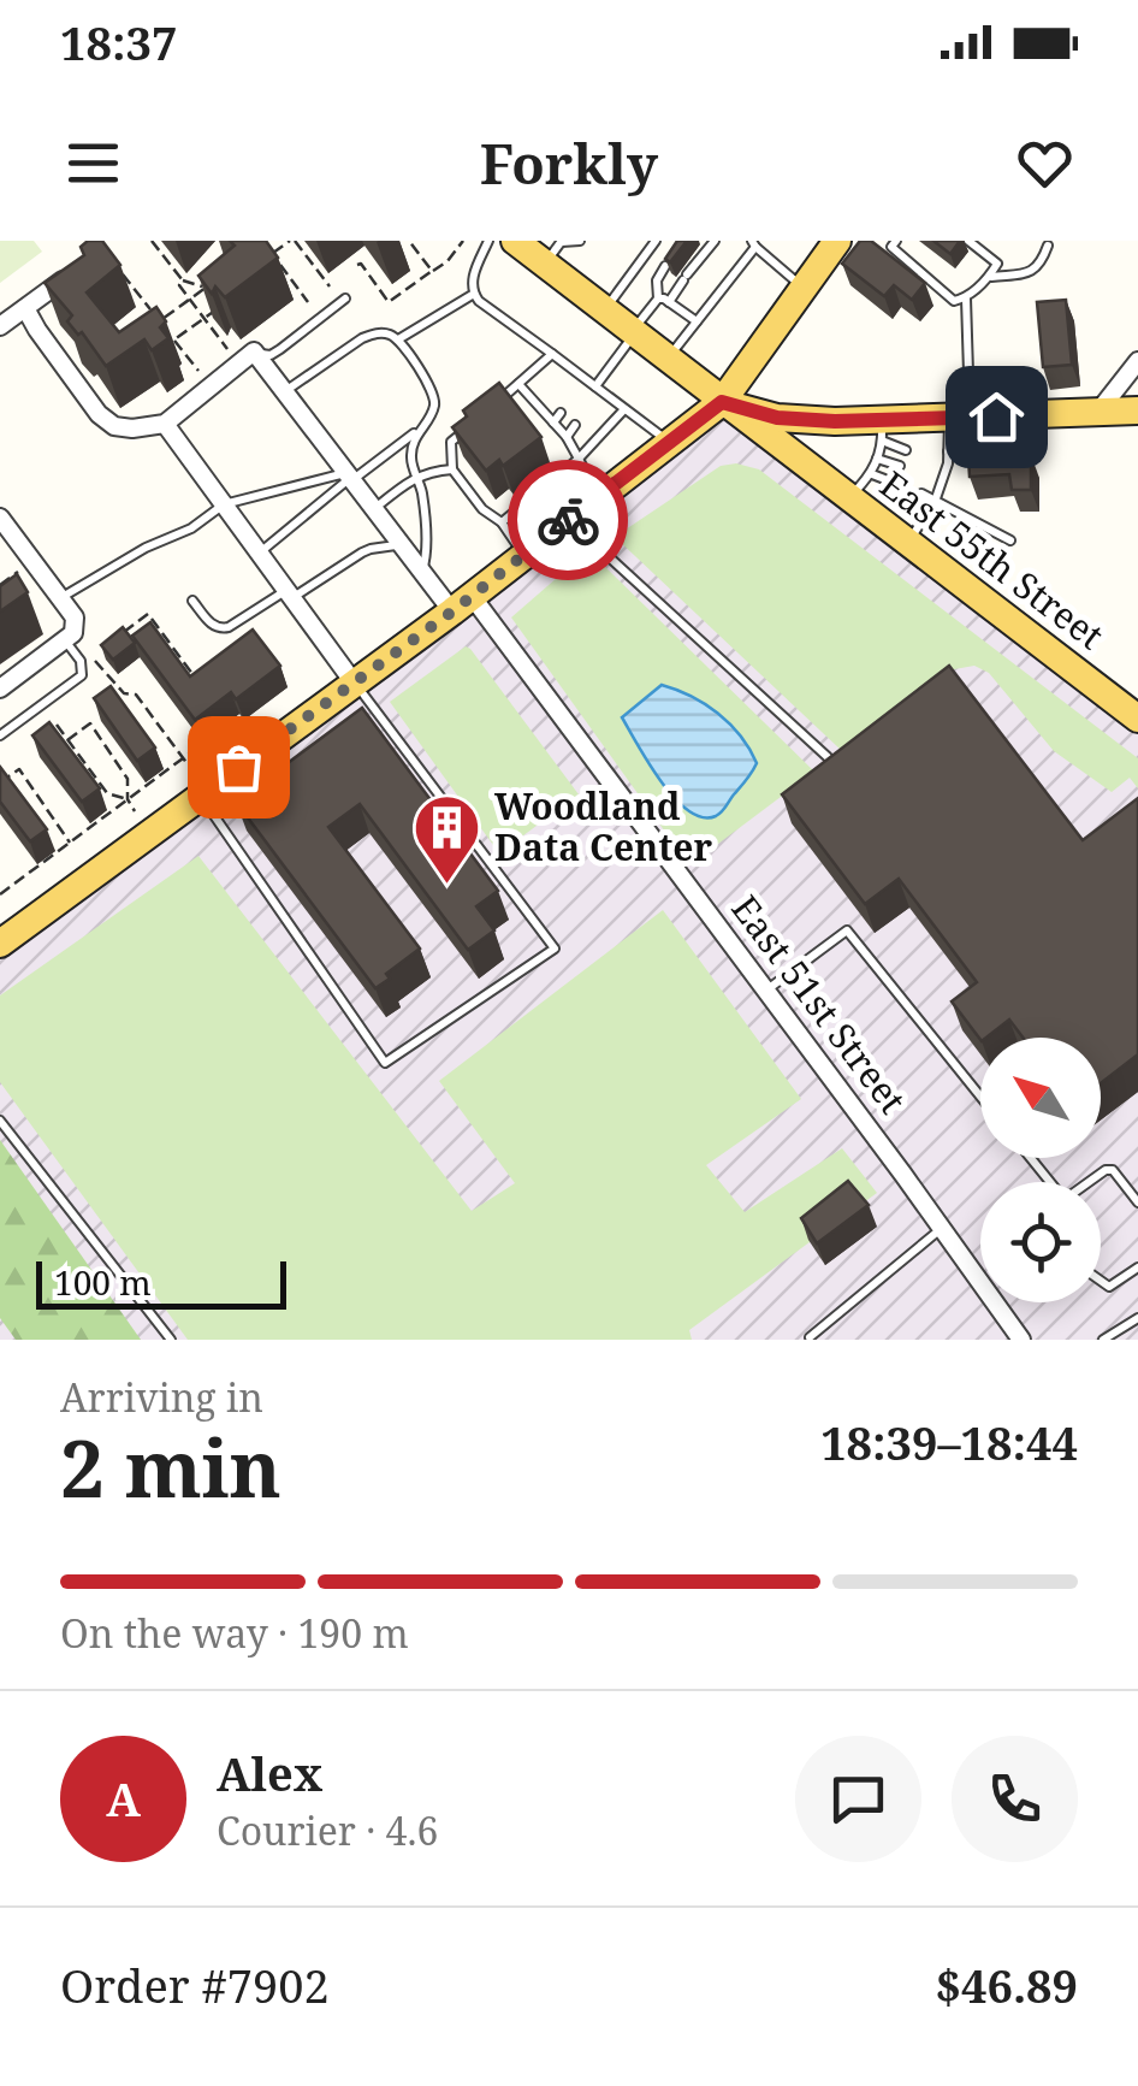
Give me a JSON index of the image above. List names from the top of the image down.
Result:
{
  "streets": {
    "main road": ["East 55th Street"],
    "street": ["East 51st Street"]
  },
  "places": {
    "building": ["Woodland Data Center"]
  },
  "scale_bar": "100 m",
  "north": "top left",
  "page": {
    "status": "18:37",
    "header": "Forkly",
    "scale": "100 m",
    "heading": ["2 min", "Arriving in", "18:39–18:44"],
    "panel": [
      "Alex",
      "Courier · 4.6",
      "Order #7902",
      "$46.89"
    ],
    "bar": "On the way · 190 m",
    "round": "A"
  }
}
